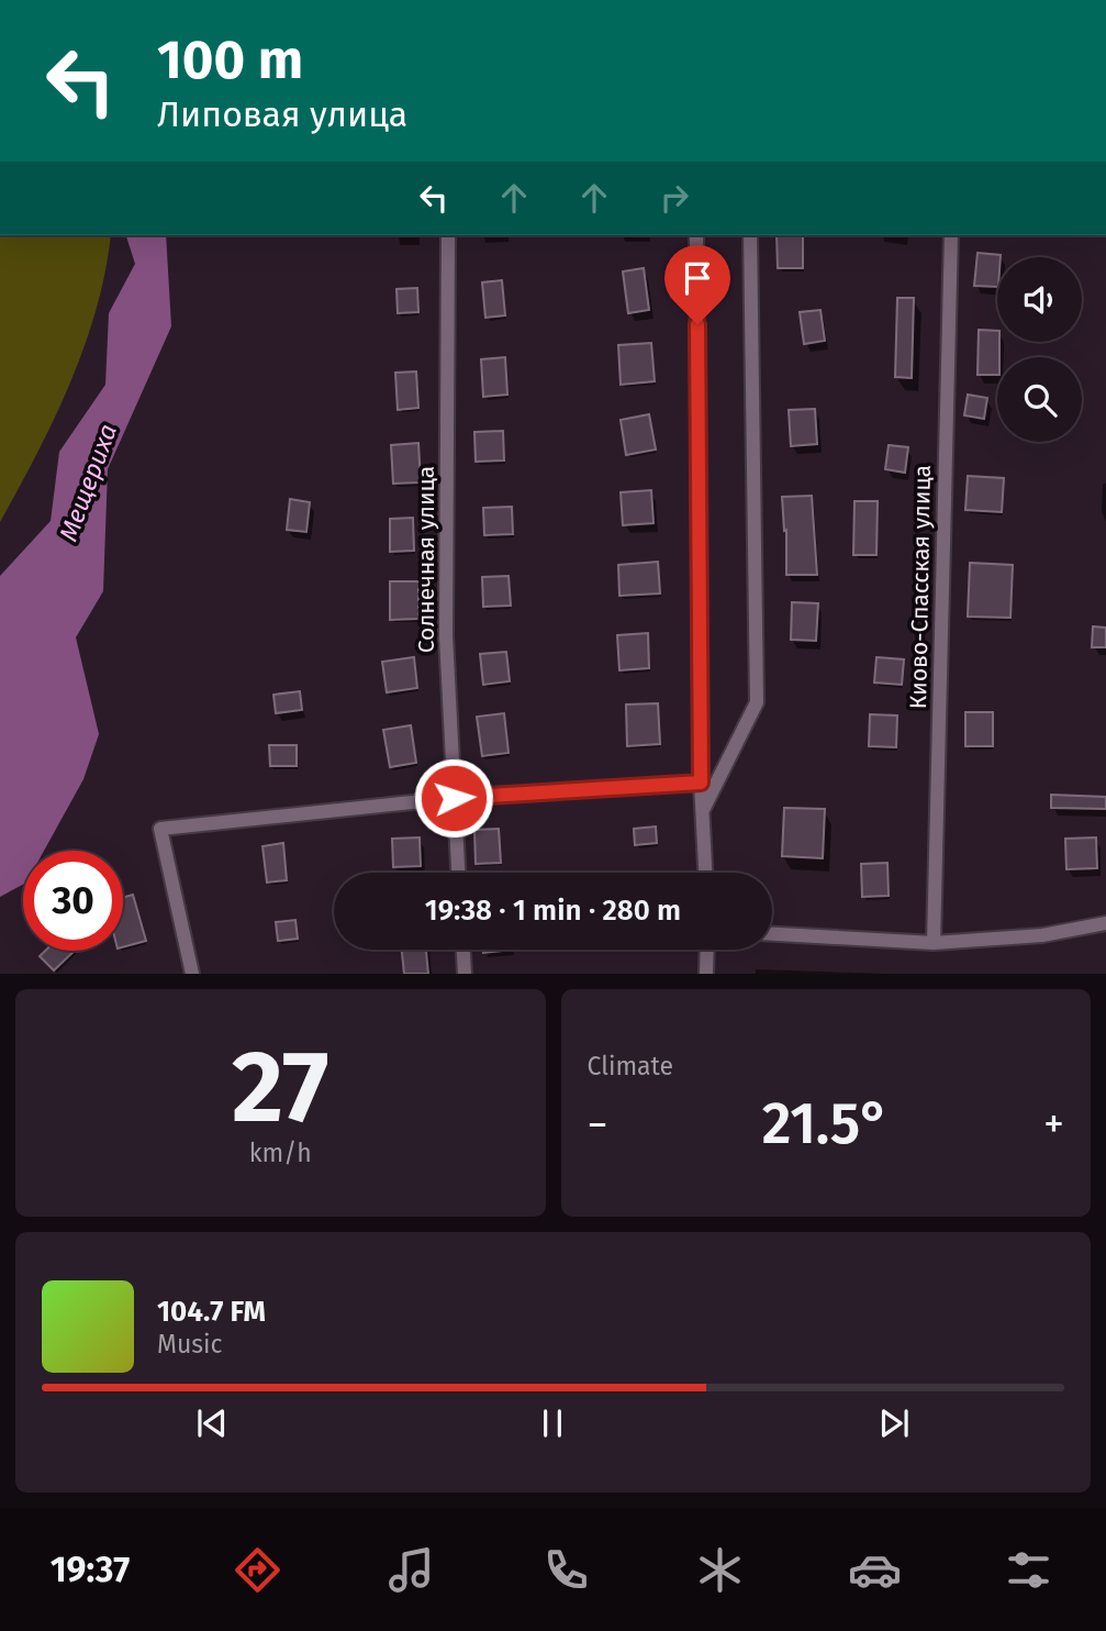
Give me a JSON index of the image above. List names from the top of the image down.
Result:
{
  "streets": {
    "street": ["Солнечная улица", "Киово-Спасская улица"]
  },
  "water": ["Мещериха"],
  "page": {
    "turn": ["100 m", "Липовая улица"],
    "limit": "30",
    "trip": "19:38 · 1 min · 280 m",
    "tile": [
      ["27", "km/h"],
      "Climate"
    ],
    "heat": ["−", "21.5°", "+"],
    "song": ["104.7 FM", "Music"],
    "tabs": "19:37"
  }
}
